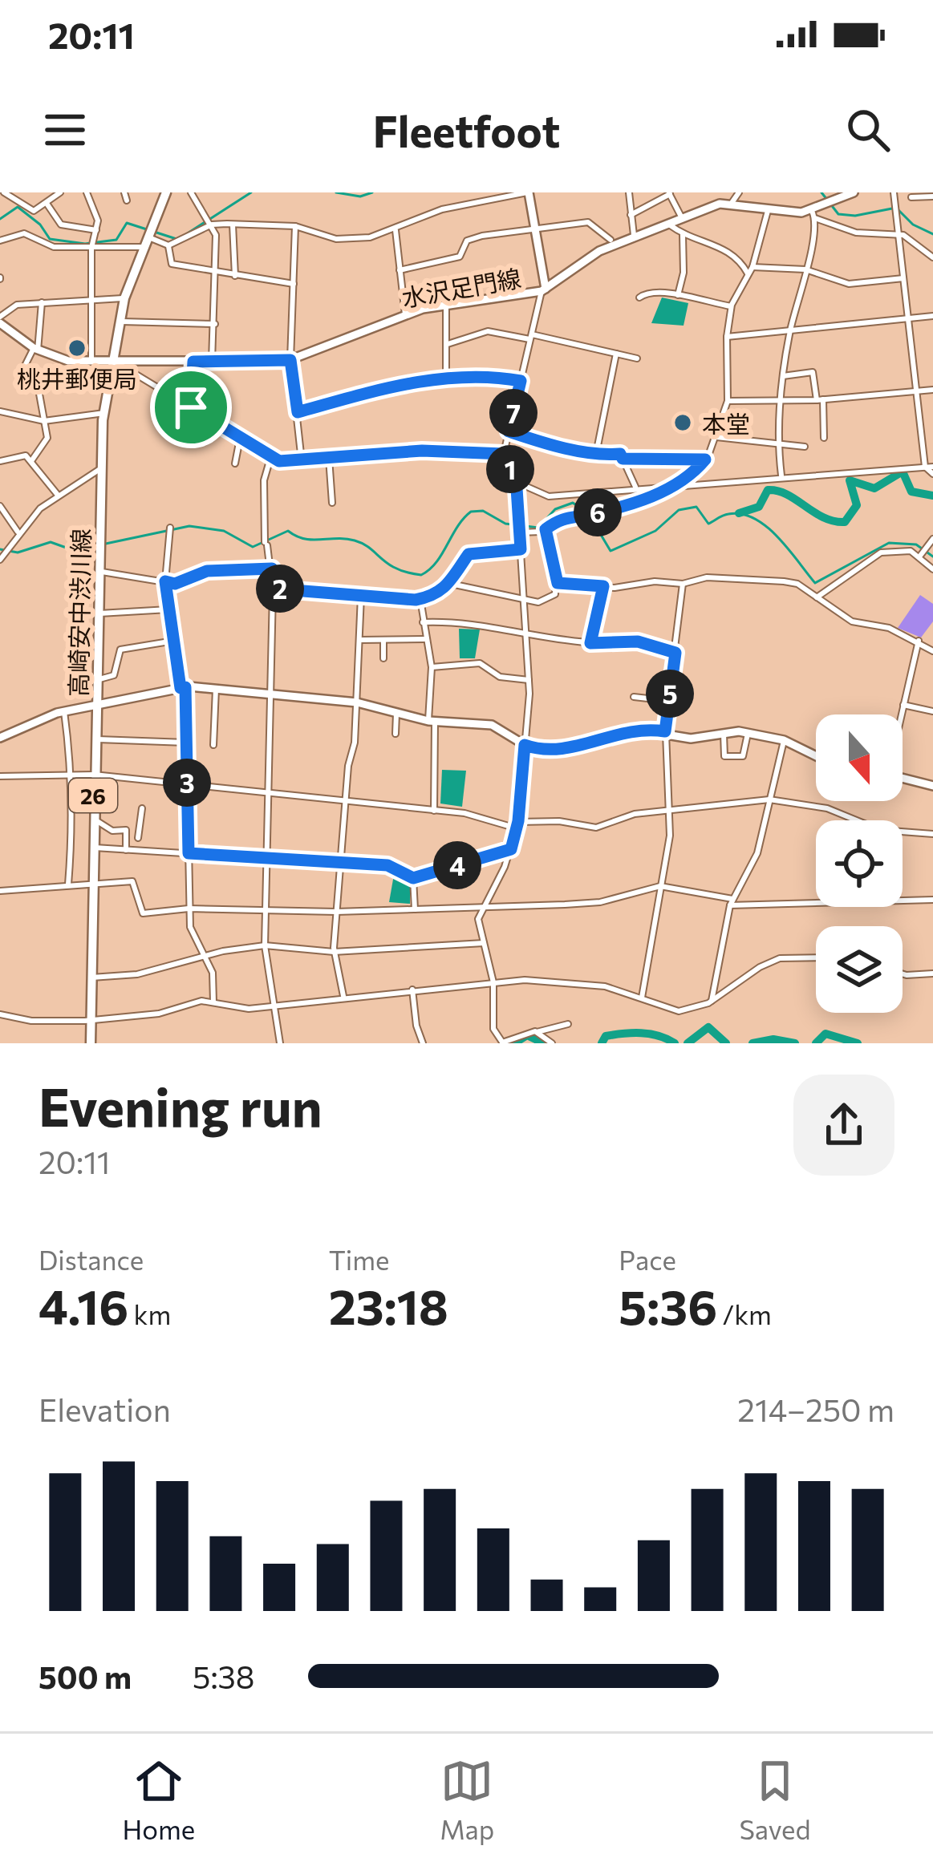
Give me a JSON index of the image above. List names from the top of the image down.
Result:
{
  "streets": {
    "main road": ["高崎安中渋川線", "26"],
    "street": ["水沢足門線"]
  },
  "crossings": [
    ["水沢足門線", "高崎安中渋川線"]
  ],
  "places": ["桃井郵便局", "本堂"],
  "north": "bottom",
  "page": {
    "status": "20:11",
    "header": "Fleetfoot",
    "pins": [
      "7",
      "1",
      "6",
      "2",
      "5",
      "3",
      "4"
    ],
    "heading": ["Evening run", "20:11"],
    "stats": [
      ["Distance", "4.16 km"],
      ["Time", "23:18"],
      ["Pace", "5:36 /km"]
    ],
    "chart": ["Elevation", "214–250 m"],
    "list": [
      {
        "name": "500 m",
        "note": "5:38"
      }
    ],
    "tabs": ["Home", "Map", "Saved"]
  }
}
